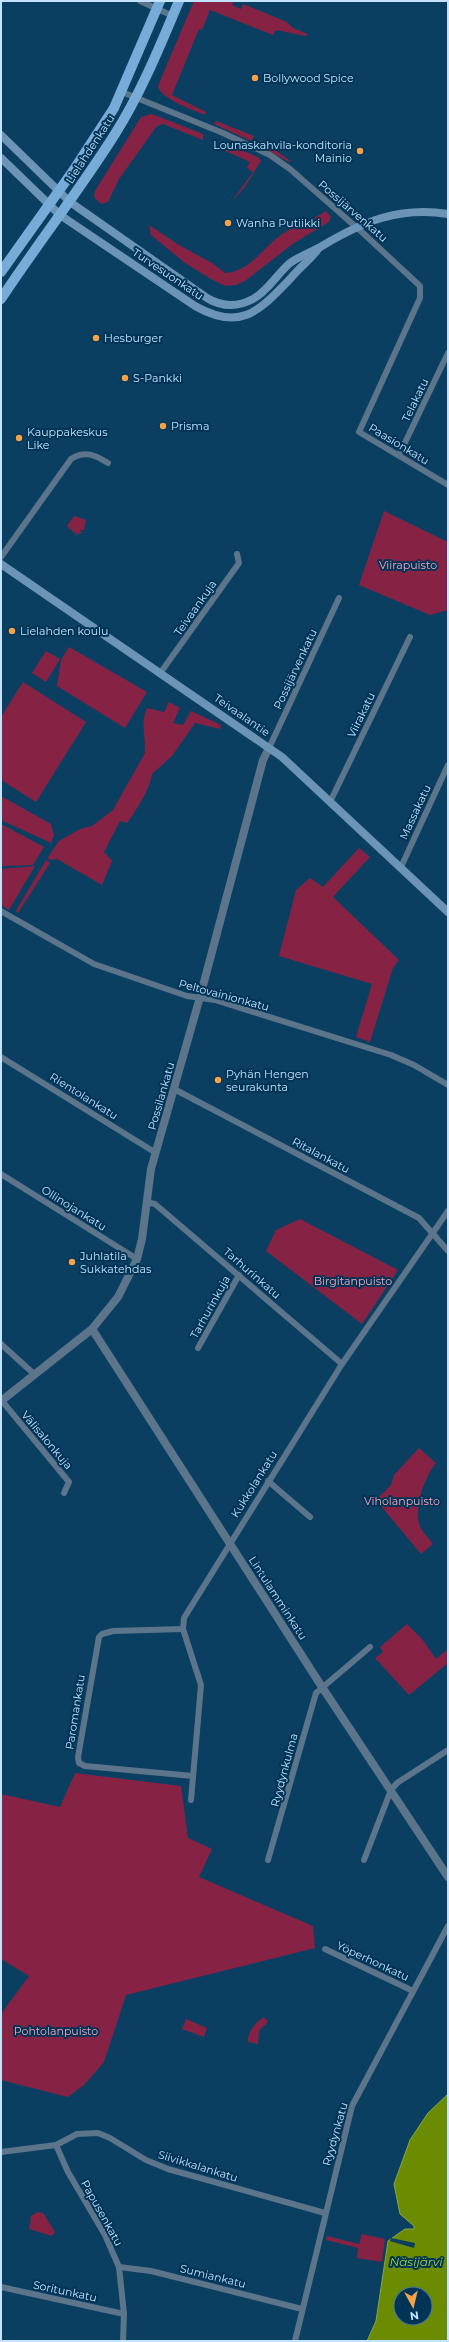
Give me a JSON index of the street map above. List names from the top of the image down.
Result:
{
  "streets": {
    "main road": ["Lielahdenkatu", "Turvesuonkatu", "Teivaalantie"],
    "street": [
      "Possijärvenkatu",
      "Telakatu",
      "Paasionkatu",
      "Teivaankuja",
      "Viirakatu",
      "Massakatu",
      "Peltovainionkatu",
      "Rientolankatu",
      "Possilankatu",
      "Ritalankatu",
      "Ollinojankatu",
      "Tarhurinkatu",
      "Tarhurinkuja",
      "Välisalonkuja",
      "Kukkolankatu",
      "Lintulamminkatu",
      "Paromankatu",
      "Ryydynkulma",
      "Yöperhonkatu",
      "Ryydynkatu",
      "Siivikkalankatu",
      "Papusenkatu",
      "Sumiankatu",
      "Soritunkatu"
    ]
  },
  "crossings": [
    ["Lielahdenkatu", "Possijärvenkatu"],
    ["Lielahdenkatu", "Turvesuonkatu"],
    ["Possijärvenkatu", "Turvesuonkatu"],
    ["Possijärvenkatu", "Paasionkatu"],
    ["Possijärvenkatu", "Teivaalantie"],
    ["Possijärvenkatu", "Possilankatu"],
    ["Telakatu", "Paasionkatu"],
    ["Teivaankuja", "Teivaalantie"],
    ["Teivaalantie", "Viirakatu"],
    ["Teivaalantie", "Massakatu"],
    ["Teivaalantie", "Possilankatu"],
    ["Peltovainionkatu", "Possilankatu"],
    ["Rientolankatu", "Possilankatu"],
    ["Possilankatu", "Ritalankatu"],
    ["Possilankatu", "Ollinojankatu"],
    ["Possilankatu", "Tarhurinkatu"],
    ["Possilankatu", "Välisalonkuja"],
    ["Possilankatu", "Lintulamminkatu"],
    ["Ritalankatu", "Kukkolankatu"],
    ["Tarhurinkatu", "Tarhurinkuja"],
    ["Tarhurinkatu", "Kukkolankatu"],
    ["Kukkolankatu", "Lintulamminkatu"],
    ["Kukkolankatu", "Paromankatu"],
    ["Lintulamminkatu", "Ryydynkulma"],
    ["Yöperhonkatu", "Ryydynkatu"],
    ["Ryydynkatu", "Siivikkalankatu"],
    ["Ryydynkatu", "Sumiankatu"],
    ["Siivikkalankatu", "Papusenkatu"],
    ["Papusenkatu", "Sumiankatu"],
    ["Papusenkatu", "Soritunkatu"]
  ],
  "water": ["Näsijärvi"],
  "parks": [
    "Viirapuisto",
    "Birgitanpuisto",
    "Viholanpuisto",
    "Pohtolanpuisto"
  ],
  "places": [
    "Bollywood Spice",
    "Lounaskahvila-konditoria Mainio",
    "Wanha Putiikki",
    "Hesburger",
    "S-Pankki",
    "Prisma",
    "Kauppakeskus Like",
    "Lielahden koulu",
    "Pyhän Hengen seurakunta",
    "Juhlatila Sukkatehdas"
  ],
  "north": "bottom"
}
